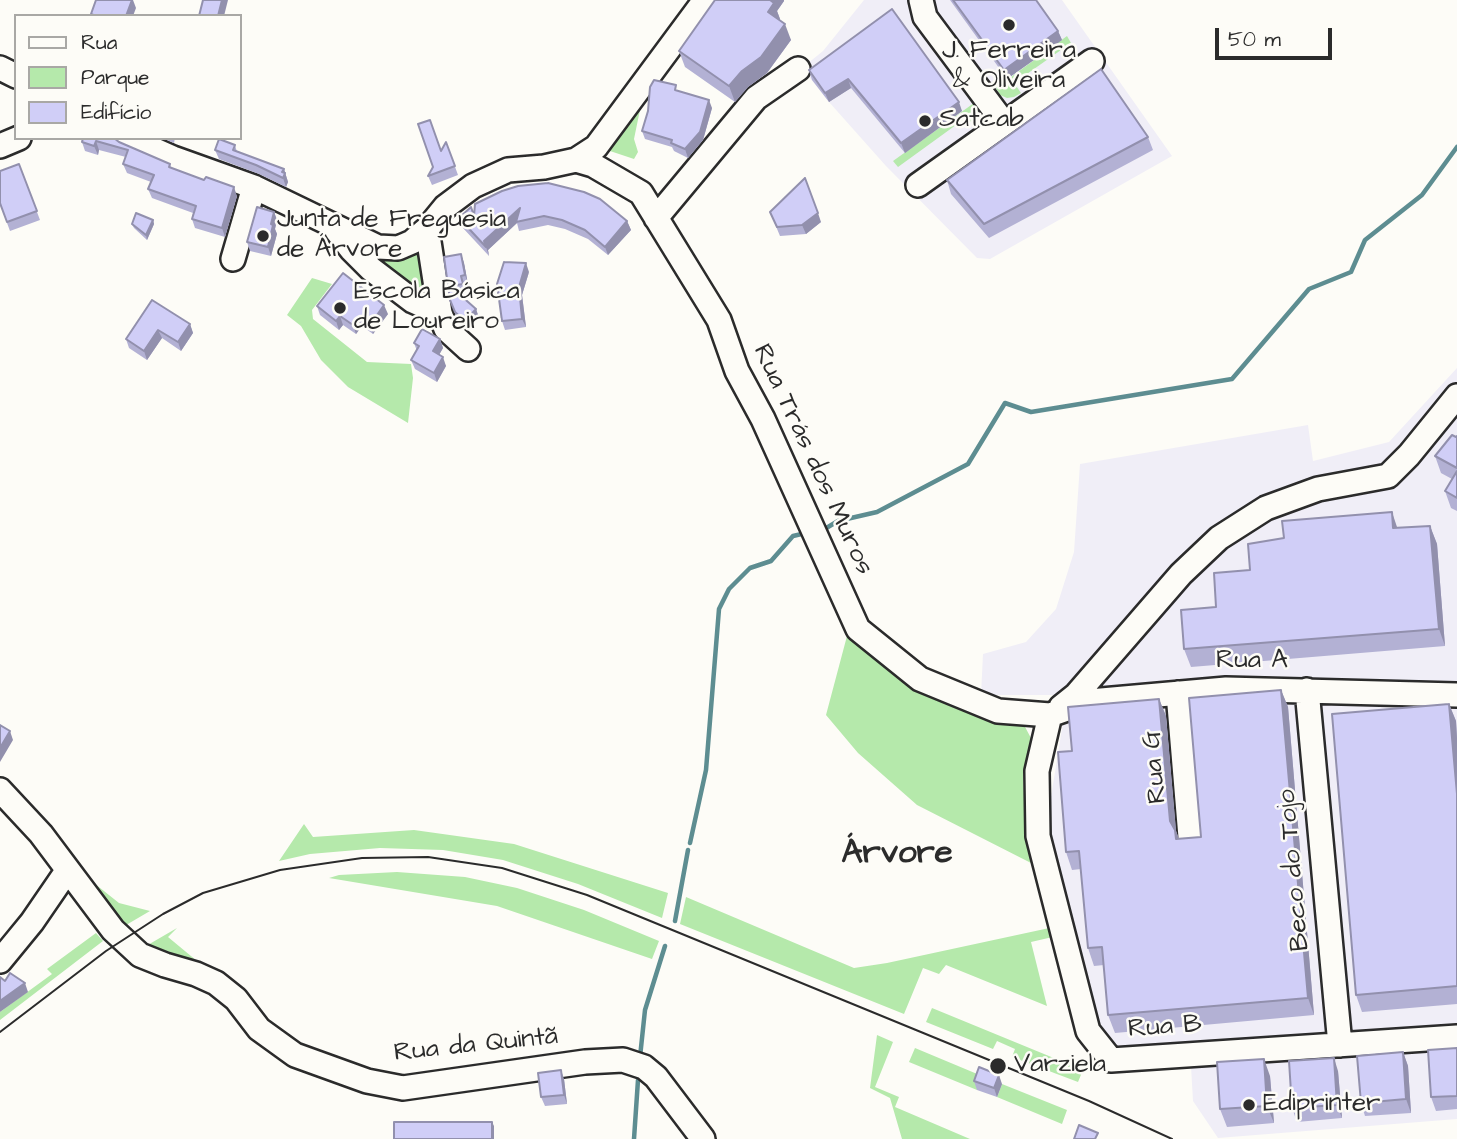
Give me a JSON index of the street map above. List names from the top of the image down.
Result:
{
  "streets": {
    "street": [
      "Rua Trás dos Muros",
      "Rua A",
      "Rua G",
      "Beco do Tojo",
      "Rua B",
      "Rua da Quintã"
    ]
  },
  "crossings": [
    ["Rua Trás dos Muros", "Rua A"],
    ["Rua Trás dos Muros", "Rua B"],
    ["Rua A", "Rua G"],
    ["Rua A", "Beco do Tojo"],
    ["Rua A", "Rua B"],
    ["Beco do Tojo", "Rua B"]
  ],
  "districts": ["Árvore"],
  "places": [
    "J. Ferreira & Oliveira",
    "Satcab",
    "Junta de Freguesia de Árvore",
    "Escola Básica de Loureiro",
    "Varziela",
    "Ediprinter"
  ],
  "legend": ["Rua", "Parque", "Edifício"],
  "scale_bar": "50 m"
}
